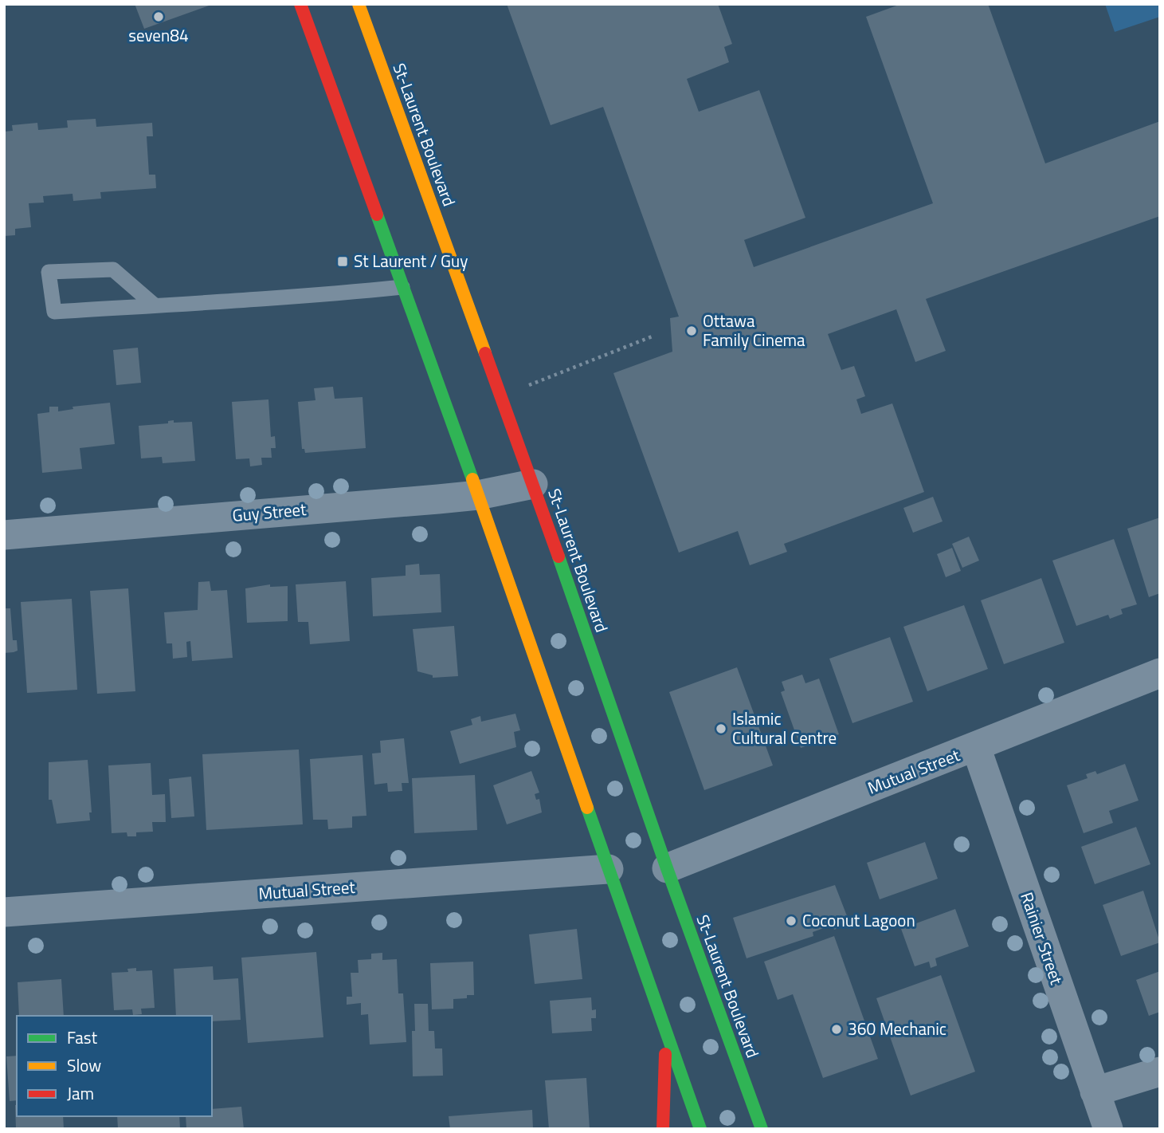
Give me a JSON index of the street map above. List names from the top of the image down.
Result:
{
  "streets": {
    "main road": ["St-Laurent Boulevard"],
    "street": ["Guy Street", "Mutual Street", "Rainier Street"]
  },
  "crossings": [
    ["St-Laurent Boulevard", "Guy Street"],
    ["St-Laurent Boulevard", "Mutual Street"],
    ["Mutual Street", "Rainier Street"]
  ],
  "places": {
    "other": [
      "seven84",
      "Ottawa Family Cinema",
      "Islamic Cultural Centre",
      "Coconut Lagoon",
      "360 Mechanic"
    ],
    "transit": ["St Laurent / Guy"]
  },
  "legend": ["Fast", "Slow", "Jam"]
}
